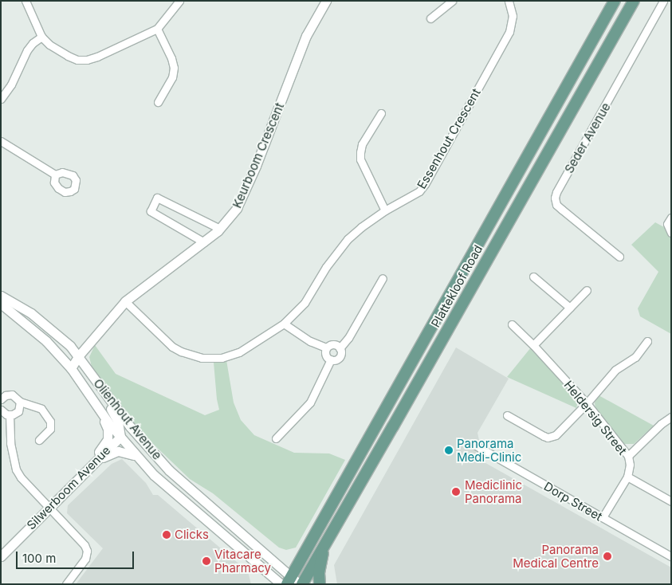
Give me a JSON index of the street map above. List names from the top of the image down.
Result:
{
  "streets": {
    "main road": ["Plattekloof Road"],
    "street": [
      "Seder Avenue",
      "Essenhout Crescent",
      "Keurboom Crescent",
      "Heldersig Street",
      "Olienhout Avenue",
      "Silwerboom Avenue",
      "Dorp Street"
    ]
  },
  "crossings": [
    ["Essenhout Crescent", "Keurboom Crescent"],
    ["Keurboom Crescent", "Olienhout Avenue"],
    ["Plattekloof Road", "Olienhout Avenue"],
    ["Heldersig Street", "Dorp Street"],
    ["Olienhout Avenue", "Silwerboom Avenue"]
  ],
  "places": [
    "Panorama Medi-Clinic",
    "Mediclinic Panorama",
    "Clicks",
    "Panorama Medical Centre",
    "Vitacare Pharmacy"
  ],
  "scale_bar": "100 m"
}
